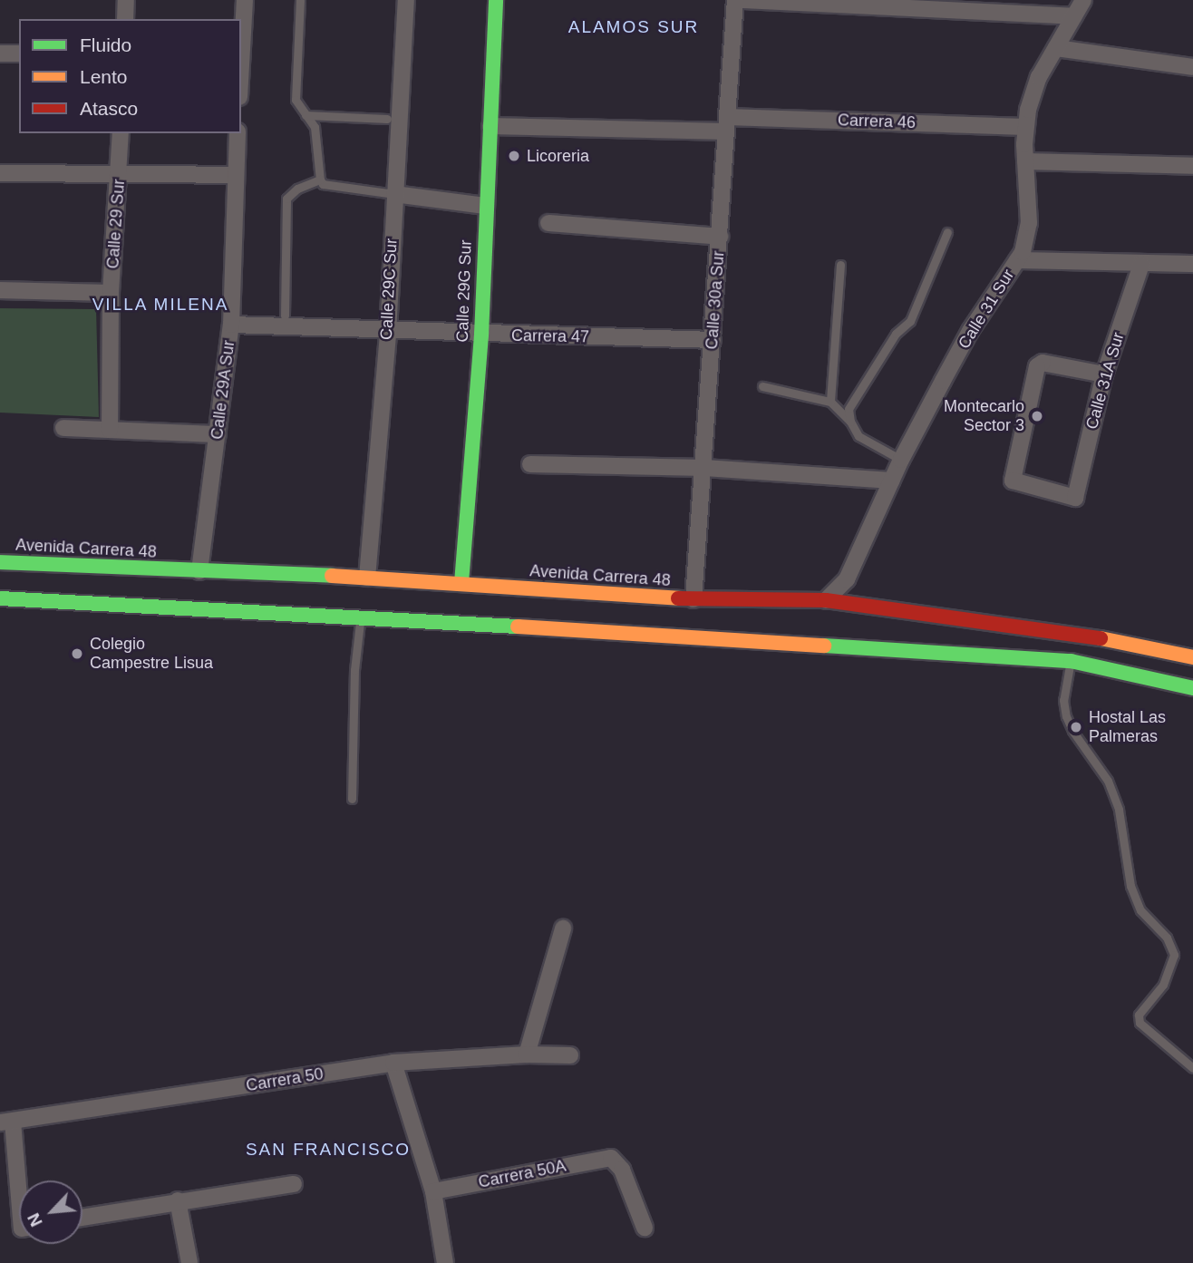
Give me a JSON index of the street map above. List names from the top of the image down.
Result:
{
  "streets": {
    "main road": ["Calle 29G Sur", "Avenida Carrera 48"],
    "street": [
      "Carrera 46",
      "Calle 29 Sur",
      "Calle 29C Sur",
      "Calle 30a Sur",
      "Calle 31 Sur",
      "Carrera 47",
      "Calle 31A Sur",
      "Calle 29A Sur",
      "Carrera 50",
      "Carrera 50A"
    ]
  },
  "crossings": [
    ["Carrera 46", "Calle 29G Sur"],
    ["Carrera 46", "Calle 30a Sur"],
    ["Carrera 46", "Calle 31 Sur"],
    ["Calle 29C Sur", "Carrera 47"],
    ["Calle 29C Sur", "Avenida Carrera 48"],
    ["Calle 29G Sur", "Carrera 47"],
    ["Calle 29G Sur", "Avenida Carrera 48"],
    ["Calle 30a Sur", "Carrera 47"],
    ["Calle 30a Sur", "Avenida Carrera 48"],
    ["Calle 31 Sur", "Avenida Carrera 48"],
    ["Carrera 47", "Calle 29A Sur"],
    ["Calle 29A Sur", "Avenida Carrera 48"]
  ],
  "districts": ["ALAMOS SUR", "VILLA MILENA", "SAN FRANCISCO"],
  "places": [
    "Licoreria",
    "Montecarlo Sector 3",
    "Colegio Campestre Lisua",
    "Hostal Las Palmeras"
  ],
  "legend": ["Fluido", "Lento", "Atasco"],
  "north": "bottom left"
}
